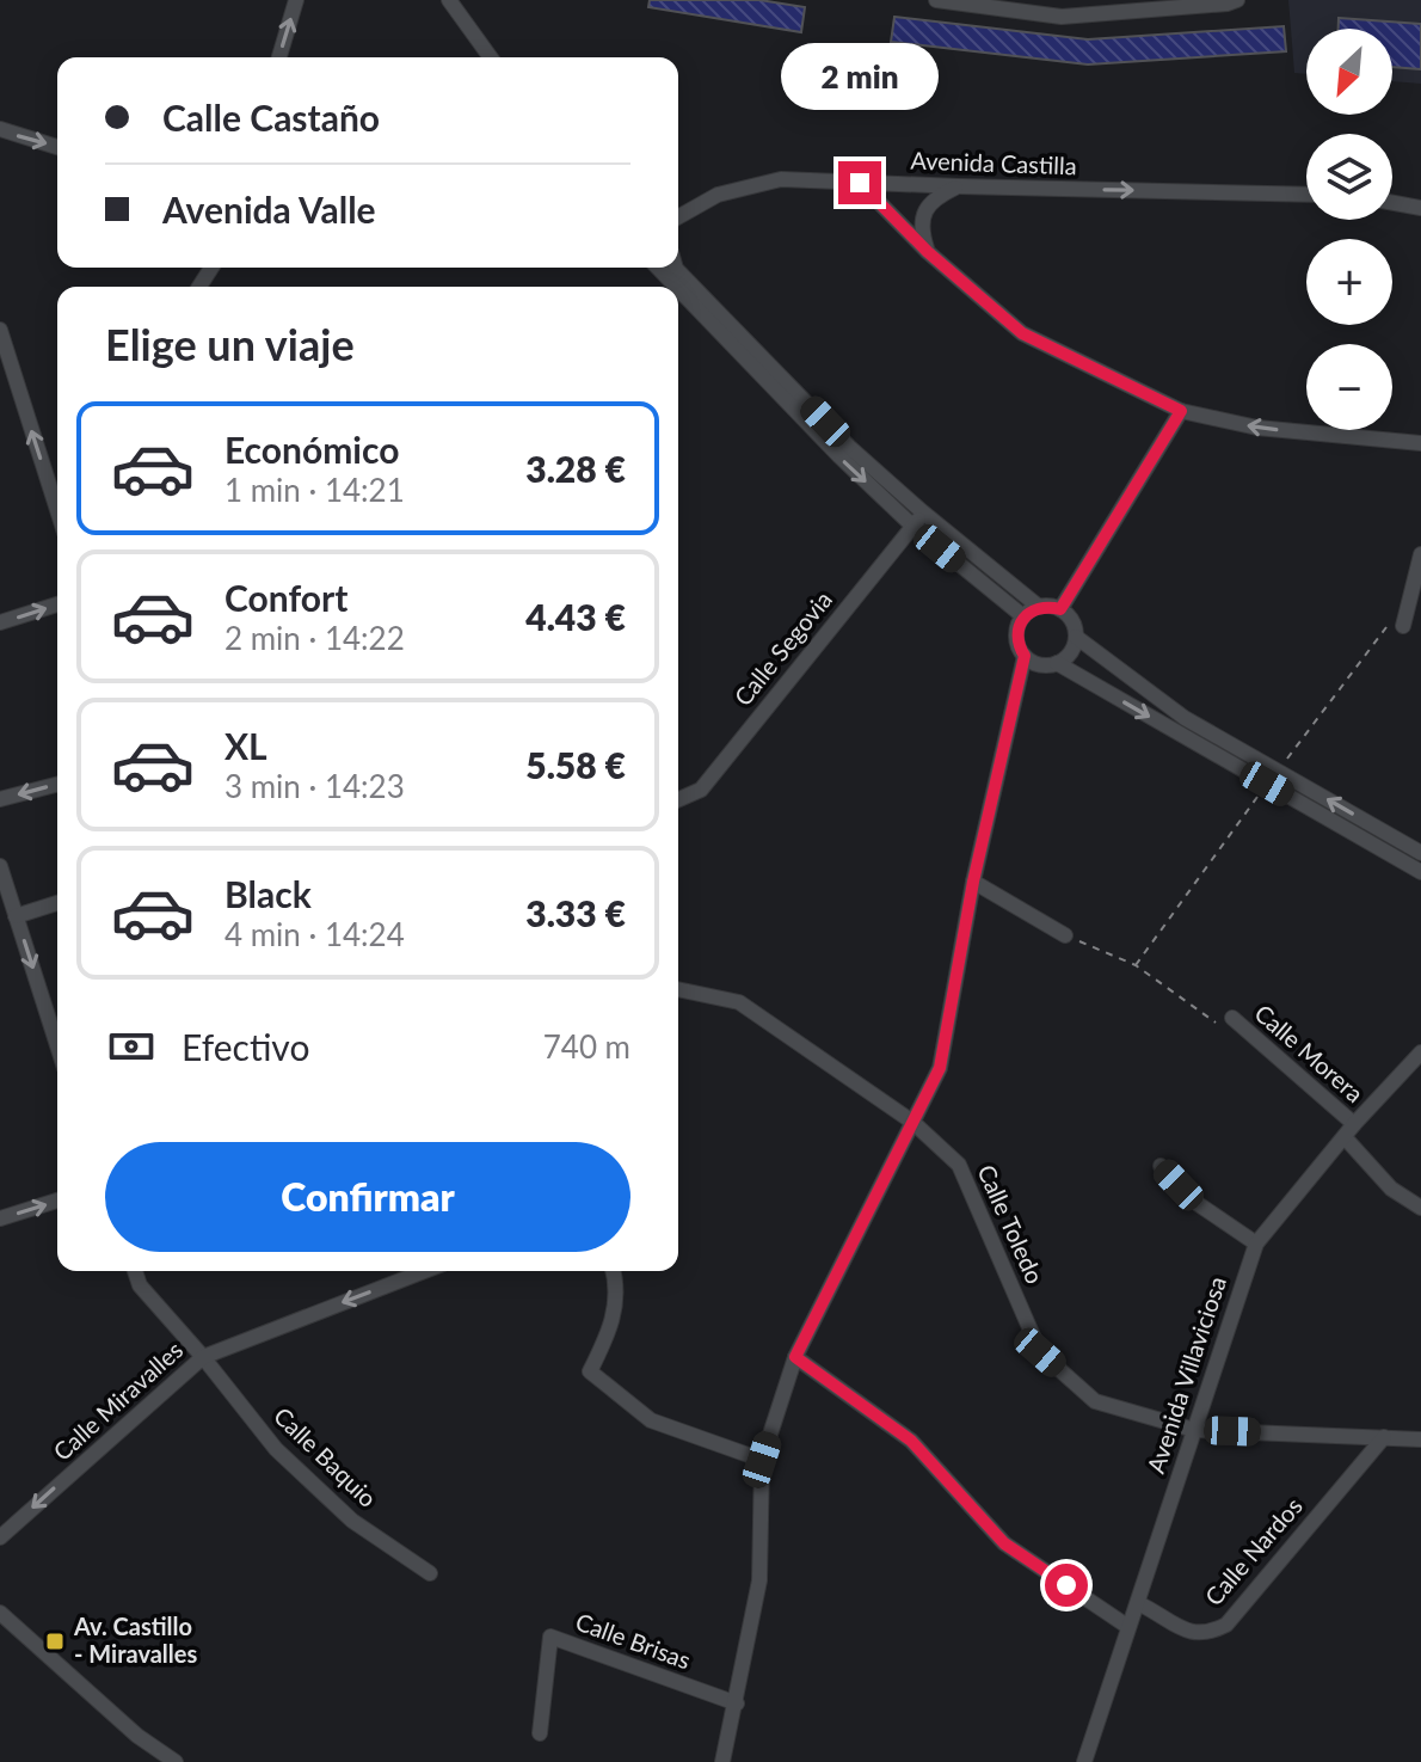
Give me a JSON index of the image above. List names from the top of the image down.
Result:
{
  "streets": {
    "street": [
      "Avenida Castilla",
      "Calle Segovia",
      "Calle Morera",
      "Calle Toledo",
      "Avenida Villaviciosa",
      "Calle Miravalles",
      "Calle Baquio",
      "Calle Nardos",
      "Calle Brisas"
    ]
  },
  "crossings": [
    ["Calle Morera", "Avenida Villaviciosa"],
    ["Calle Toledo", "Avenida Villaviciosa"],
    ["Calle Toledo", "Calle Nardos"],
    ["Avenida Villaviciosa", "Calle Nardos"],
    ["Calle Miravalles", "Calle Baquio"]
  ],
  "one_way": ["Avenida Castilla", "Calle Miravalles"],
  "places": {
    "transit": ["Av. Castillo - Miravalles"]
  },
  "north": "bottom left",
  "page": {
    "map_buttons": ["+", "−"],
    "bubble": "2 min",
    "banner": ["Calle Castaño", "Avenida Valle"],
    "heading": "Elige un viaje",
    "list": [
      {
        "name": "Económico",
        "note": "1 min · 14:21",
        "value": "3.28 €"
      },
      {
        "name": "Confort",
        "note": "2 min · 14:22",
        "value": "4.43 €"
      },
      {
        "name": "XL",
        "note": "3 min · 14:23",
        "value": "5.58 €"
      },
      {
        "name": "Black",
        "note": "4 min · 14:24",
        "value": "3.33 €"
      }
    ],
    "pay": ["Efectivo", "740 m"],
    "buttons": "Confirmar"
  }
}
